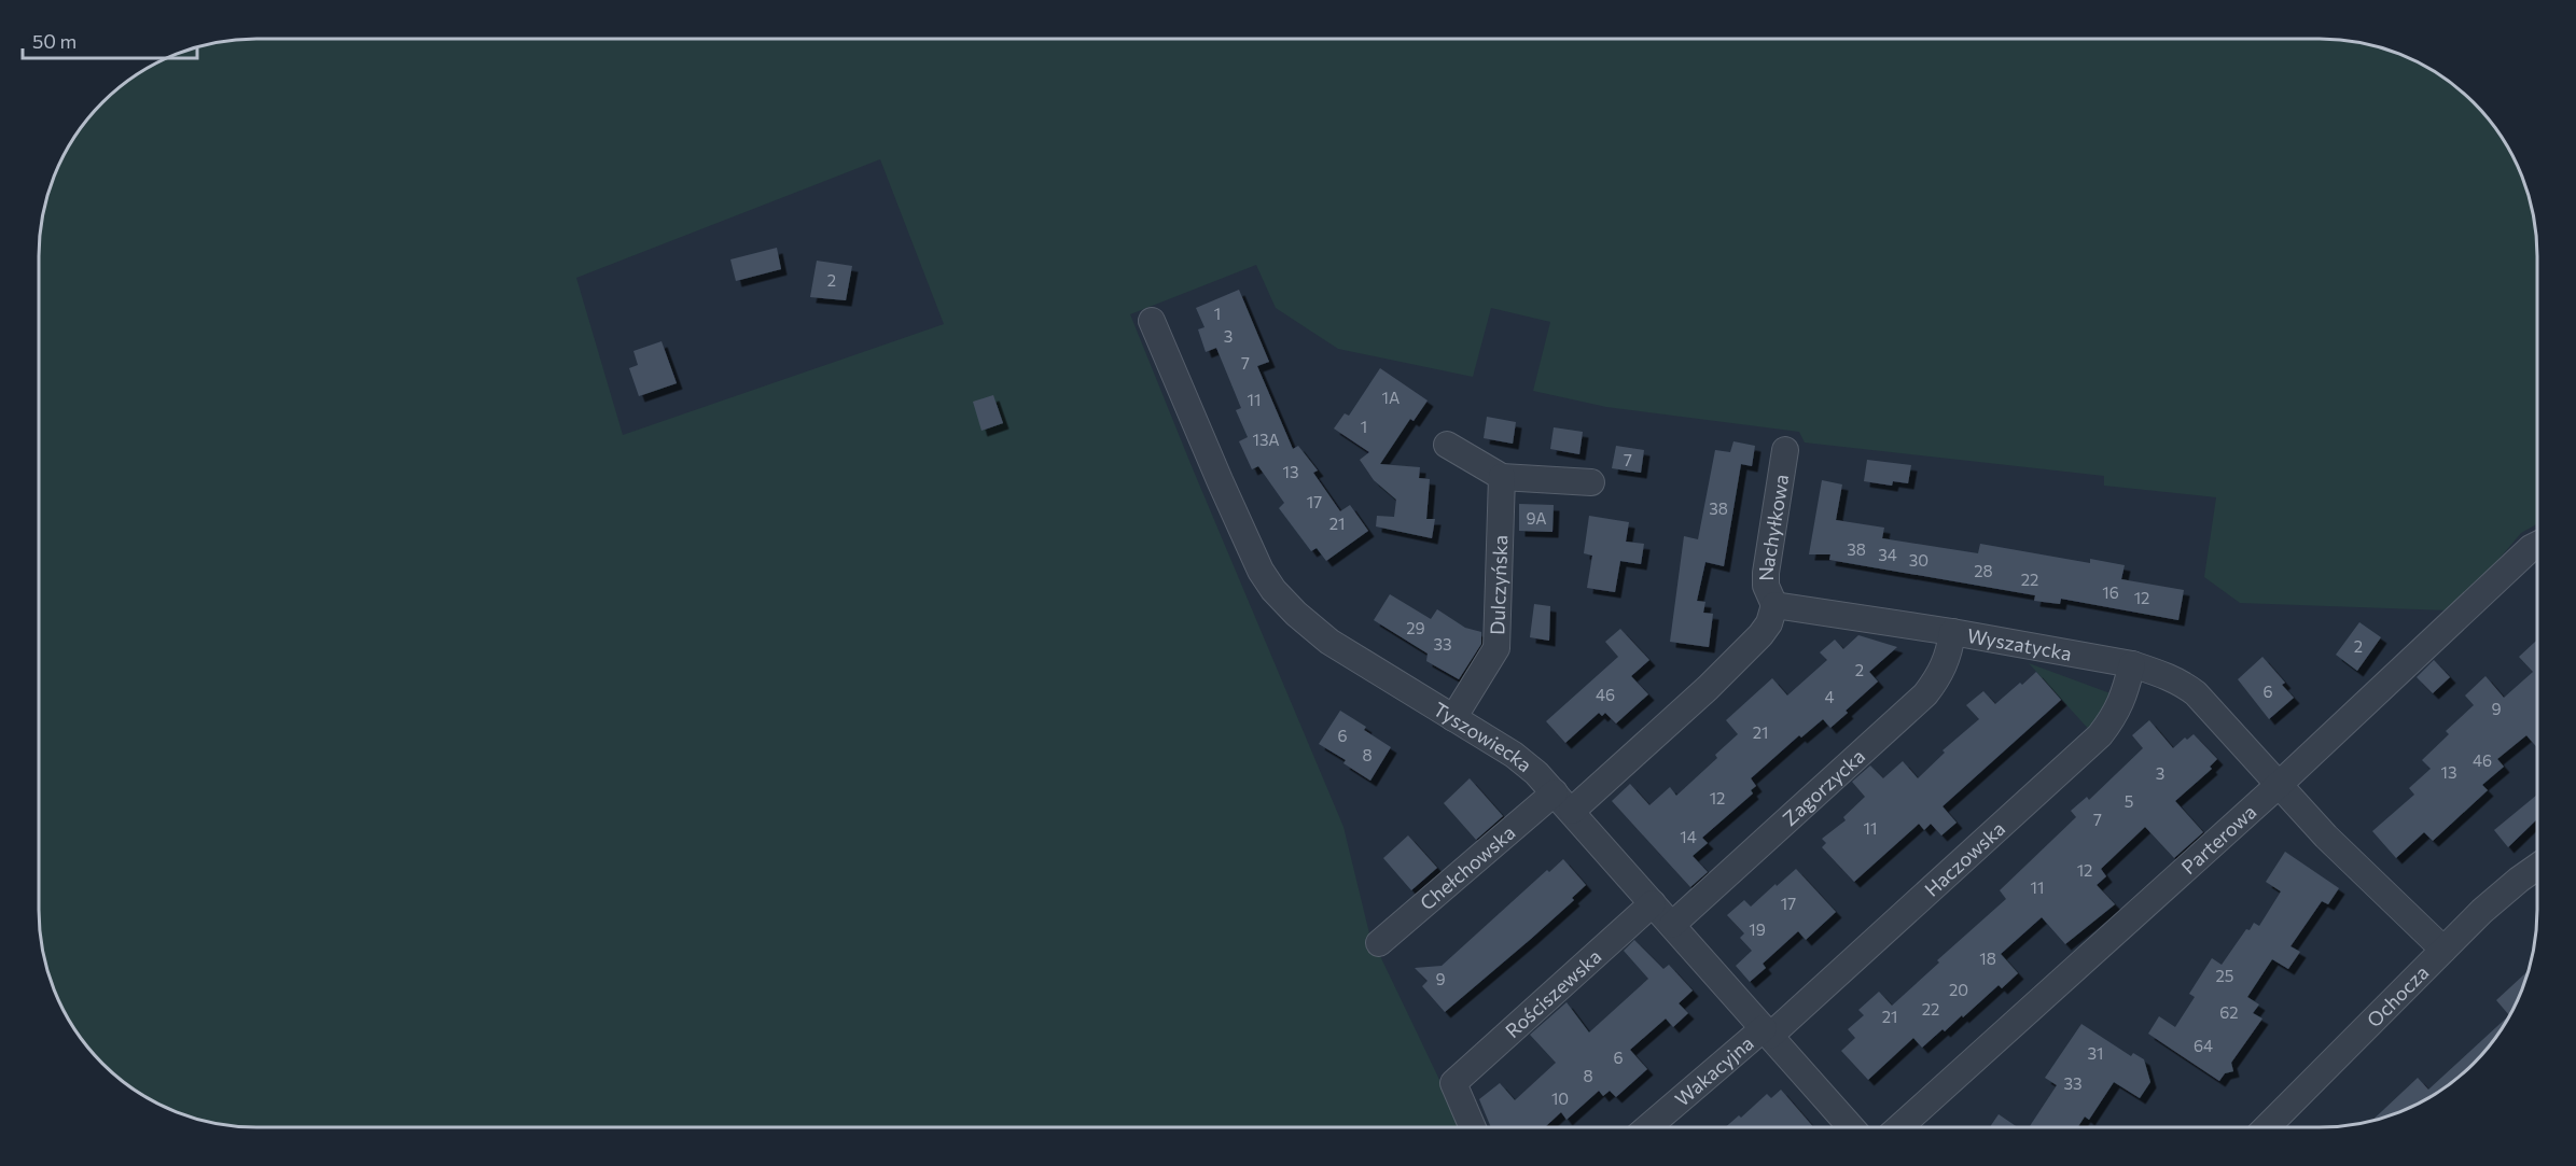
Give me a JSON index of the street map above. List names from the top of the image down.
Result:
{
  "streets": {
    "street": [
      "Nachyłkowa",
      "Dulczyńska",
      "Wyszatycka",
      "Tyszowiecka",
      "Zagorzycka",
      "Parterowa",
      "Haczowska",
      "Chełchowska",
      "Rościszewska",
      "Ochocza",
      "Wakacyjna"
    ]
  },
  "crossings": [
    ["Nachyłkowa", "Wyszatycka"],
    ["Dulczyńska", "Tyszowiecka"],
    ["Wyszatycka", "Zagorzycka"],
    ["Wyszatycka", "Parterowa"],
    ["Wyszatycka", "Haczowska"],
    ["Wyszatycka", "Ochocza"],
    ["Tyszowiecka", "Zagorzycka"],
    ["Tyszowiecka", "Haczowska"],
    ["Tyszowiecka", "Chełchowska"],
    ["Tyszowiecka", "Rościszewska"],
    ["Tyszowiecka", "Wakacyjna"],
    ["Haczowska", "Wakacyjna"]
  ],
  "house_numbers": [
    "2",
    "1",
    "3",
    "7",
    "1A",
    "11",
    "1",
    "13A",
    "7",
    "13",
    "17",
    "38",
    "9A",
    "21",
    "38",
    "34",
    "30",
    "28",
    "22",
    "16",
    "12",
    "29",
    "33",
    "2",
    "2",
    "6",
    "46",
    "4",
    "9",
    "21",
    "6",
    "8",
    "46",
    "13",
    "3",
    "12",
    "5",
    "7",
    "11",
    "14",
    "12",
    "11",
    "17",
    "19",
    "18",
    "25",
    "9",
    "20",
    "22",
    "62",
    "21",
    "64",
    "31",
    "6",
    "8",
    "33",
    "10"
  ],
  "scale_bar": "50 m"
}
